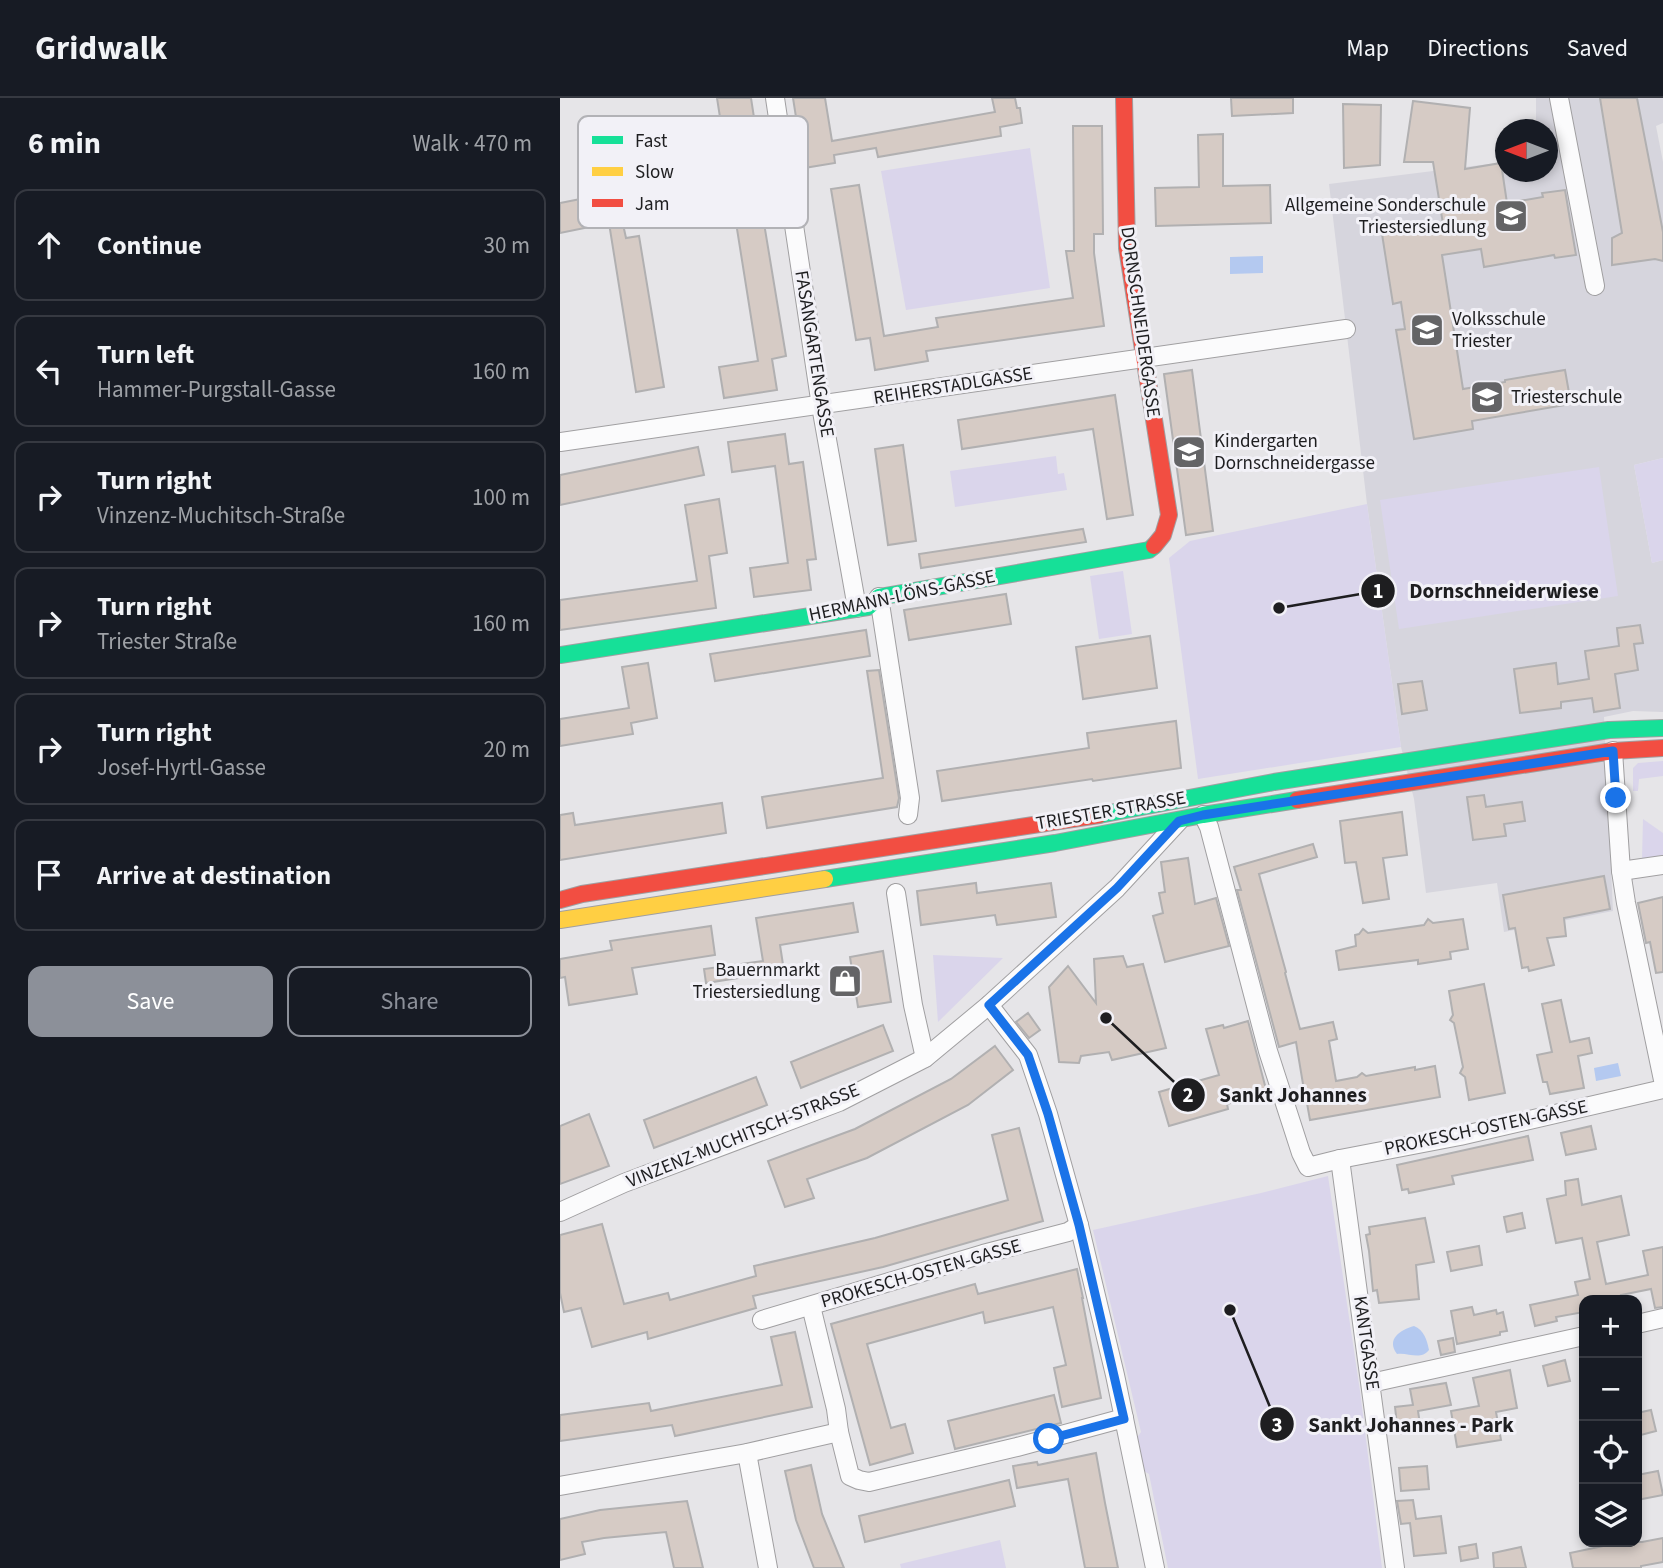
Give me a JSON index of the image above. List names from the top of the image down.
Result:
{
  "streets": {
    "main road": ["DORNSCHNEIDERGASSE", "HERMANN-LÖNS-GASSE", "TRIESTER STRASSE"],
    "street": [
      "FASANGARTENGASSE",
      "REIHERSTADLGASSE",
      "PROKESCH-OSTEN-GASSE",
      "VINZENZ-MUCHITSCH-STRASSE",
      "KANTGASSE"
    ]
  },
  "crossings": [
    ["DORNSCHNEIDERGASSE", "REIHERSTADLGASSE"],
    ["DORNSCHNEIDERGASSE", "HERMANN-LÖNS-GASSE"],
    ["FASANGARTENGASSE", "REIHERSTADLGASSE"],
    ["FASANGARTENGASSE", "HERMANN-LÖNS-GASSE"],
    ["TRIESTER STRASSE", "PROKESCH-OSTEN-GASSE"],
    ["TRIESTER STRASSE", "VINZENZ-MUCHITSCH-STRASSE"],
    ["PROKESCH-OSTEN-GASSE", "KANTGASSE"]
  ],
  "places": {
    "school or university": [
      "Allgemeine Sonderschule Triestersiedlung",
      "Volksschule Triester",
      "Triesterschule",
      "Kindergarten Dornschneidergasse"
    ],
    "other": ["Dornschneiderwiese", "Sankt Johannes", "Sankt Johannes - Park"],
    "shop": ["Bauernmarkt Triestersiedlung"]
  },
  "legend": ["Fast", "Slow", "Jam"],
  "north": "left",
  "page": {
    "header": "Gridwalk",
    "nav": ["Map", "Directions", "Saved"],
    "heading": ["6 min", "Walk · 470 m"],
    "list": [
      ["Continue", "30 m"],
      ["Turn left", "Hammer-Purgstall-Gasse", "160 m"],
      ["Turn right", "Vinzenz-Muchitsch-Straße", "100 m"],
      ["Turn right", "Triester Straße", "160 m"],
      ["Turn right", "Josef-Hyrtl-Gasse", "20 m"],
      "Arrive at destination"
    ],
    "buttons": ["Save", "Share"],
    "map_buttons": ["+", "−"]
  }
}
